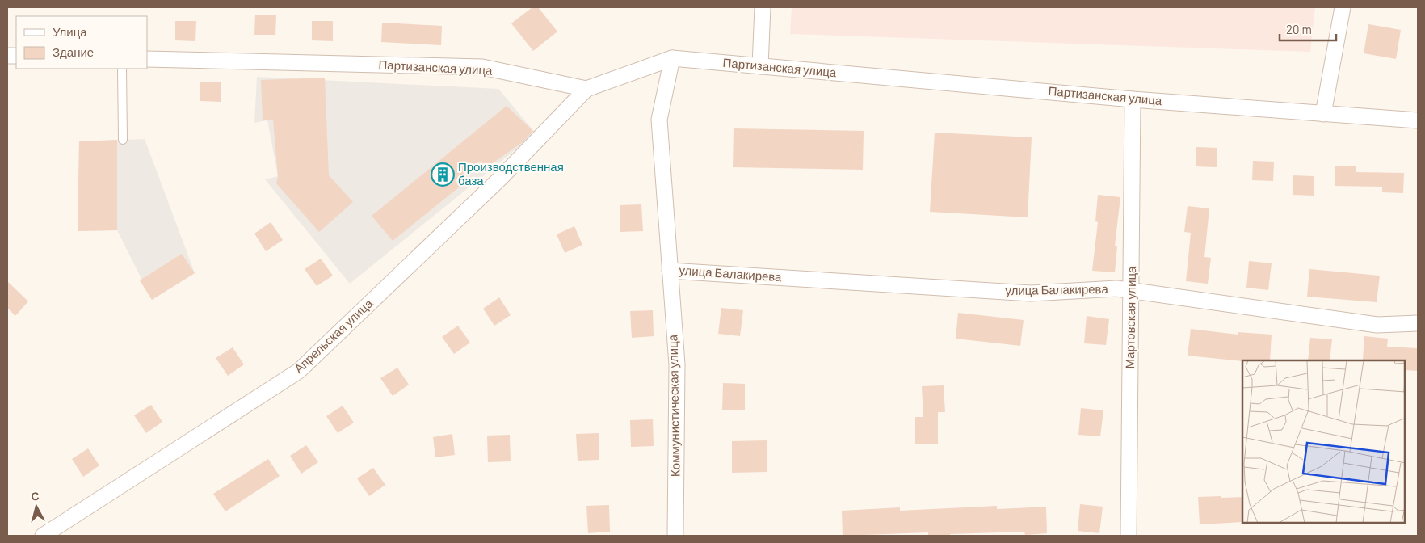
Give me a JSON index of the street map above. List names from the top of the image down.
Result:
{
  "streets": {
    "street": [
      "Партизанская улица",
      "улица Балакирева",
      "Мартовская улица",
      "Апрельская улица",
      "Коммунистическая улица"
    ]
  },
  "crossings": [
    ["Партизанская улица", "Мартовская улица"],
    ["Партизанская улица", "Апрельская улица"],
    ["Партизанская улица", "Коммунистическая улица"],
    ["улица Балакирева", "Мартовская улица"],
    ["улица Балакирева", "Коммунистическая улица"]
  ],
  "places": {
    "building": ["Производственная база"]
  },
  "legend": ["Улица", "Здание"],
  "scale_bar": "20 m",
  "north": "top"
}
